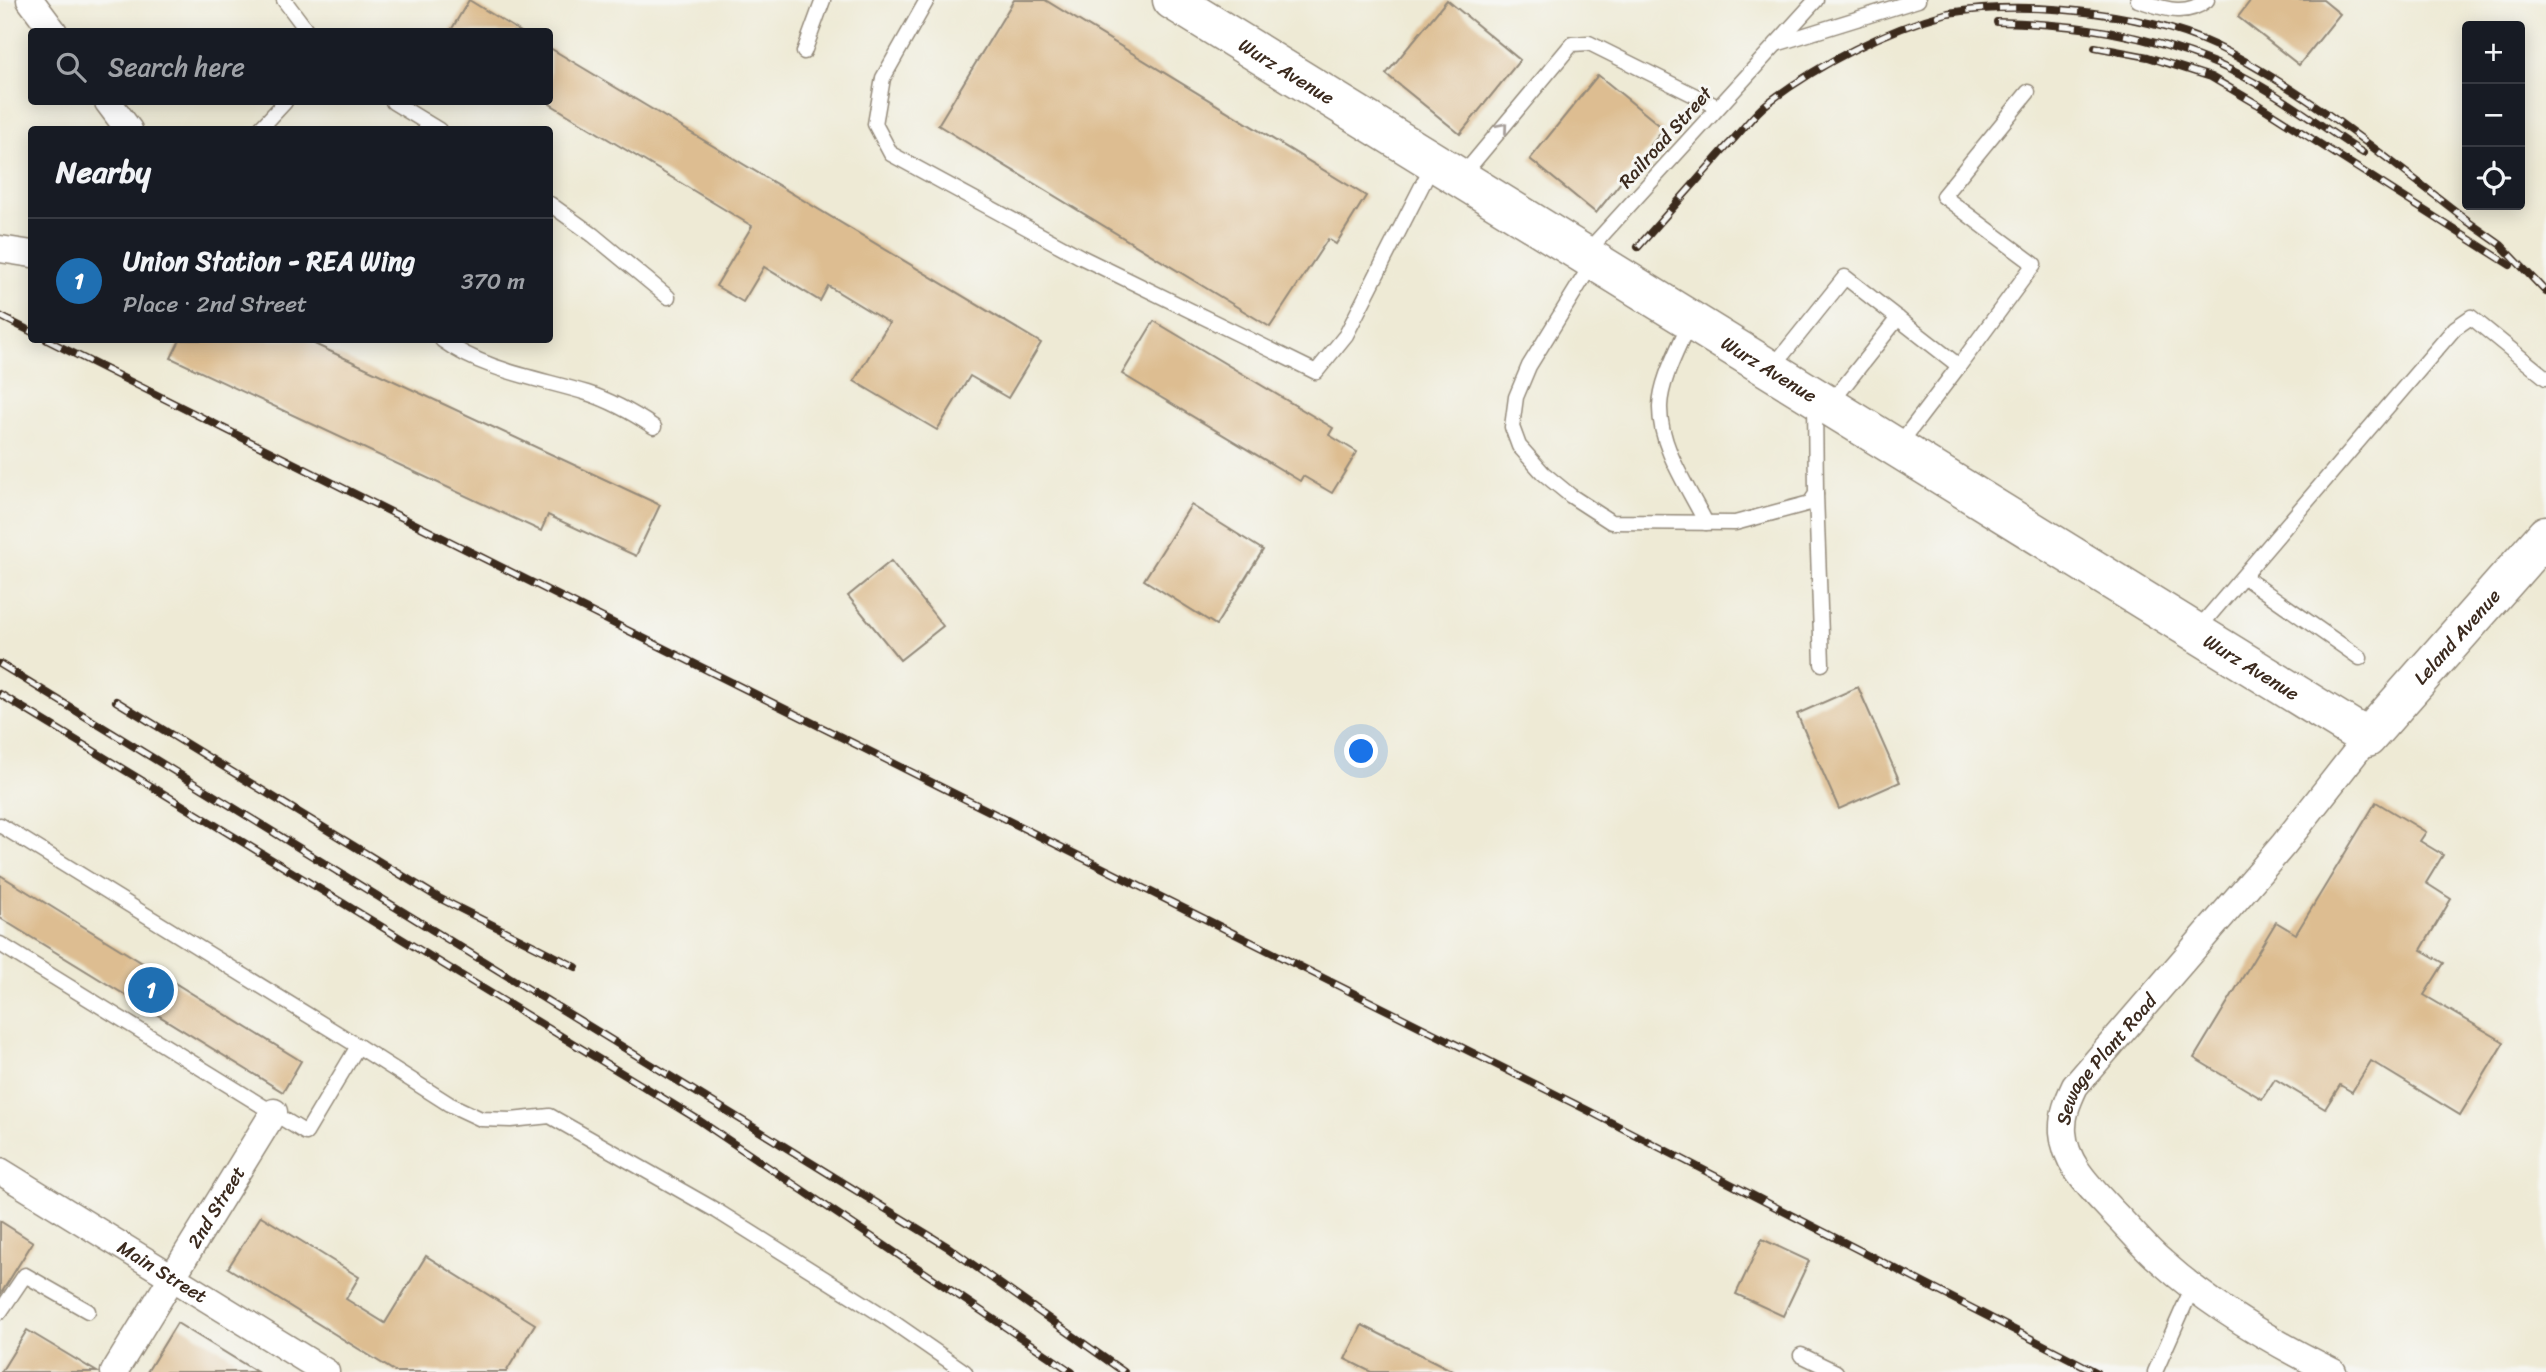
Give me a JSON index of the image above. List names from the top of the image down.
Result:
{
  "streets": {
    "street": [
      "Wurz Avenue",
      "Leland Avenue",
      "Sewage Plant Road",
      "2nd Street",
      "Main Street"
    ],
    "lane": ["Railroad Street"]
  },
  "crossings": [
    ["Wurz Avenue", "Railroad Street"],
    ["Wurz Avenue", "Leland Avenue"],
    ["Wurz Avenue", "Sewage Plant Road"],
    ["Leland Avenue", "Sewage Plant Road"],
    ["2nd Street", "Main Street"]
  ],
  "page": {
    "map_buttons": ["+", "−"],
    "search": "Search here",
    "heading": "Nearby",
    "list": [
      {
        "mark": "1",
        "name": "Union Station - REA Wing",
        "note": "Place · 2nd Street",
        "value": "370 m"
      }
    ],
    "pins": "1"
  }
}
